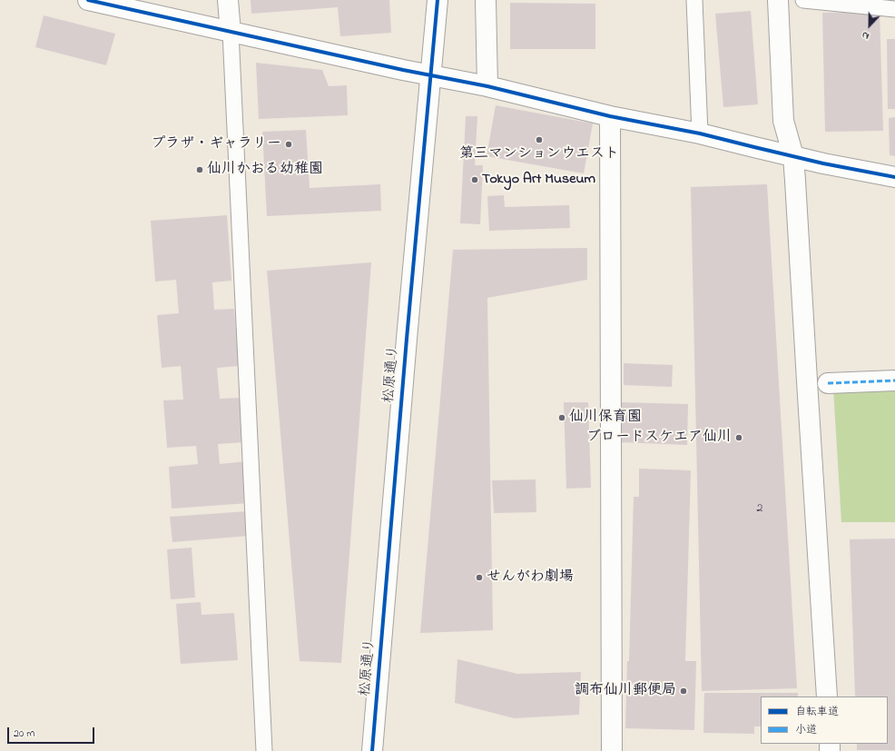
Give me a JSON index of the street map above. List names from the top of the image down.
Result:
{
  "streets": {
    "street": ["松原通り"]
  },
  "places": [
    "第三マンションウエスト",
    "プラザ・ギャラリー",
    "仙川かおる幼稚園",
    "Tokyo Art Museum",
    "仙川保育園",
    "ブロードスケエア仙川",
    "せんがわ劇場",
    "調布仙川郵便局"
  ],
  "house_numbers": ["2"],
  "legend": ["自転車道", "小道"],
  "scale_bar": "20 m",
  "north": "bottom"
}
